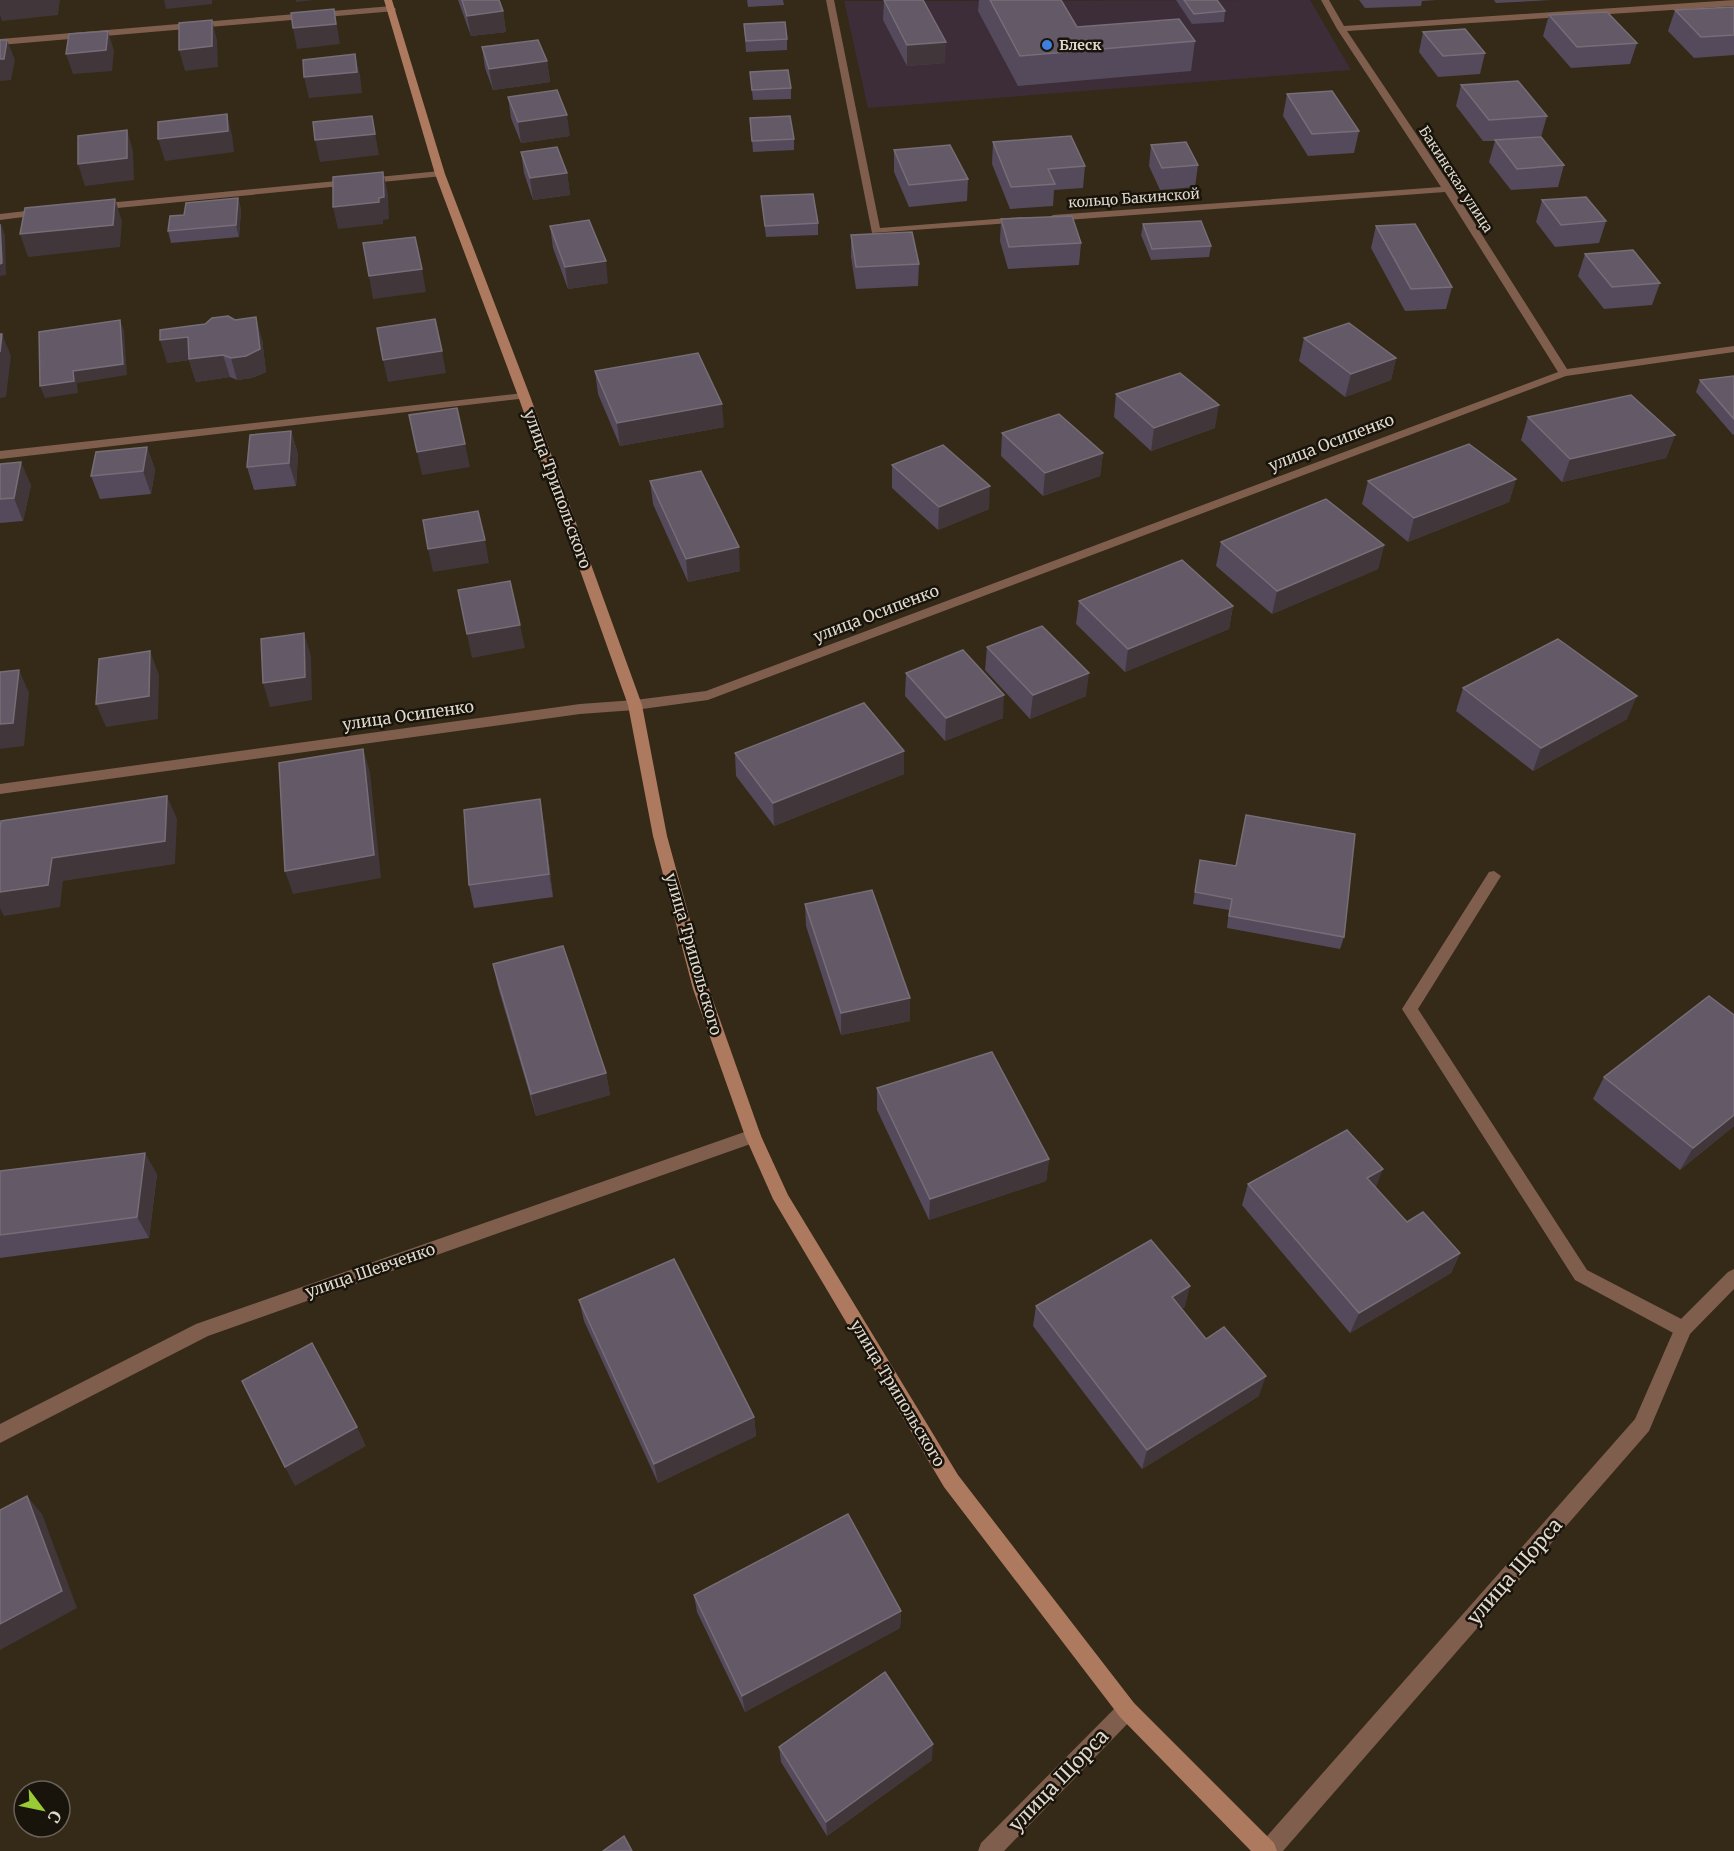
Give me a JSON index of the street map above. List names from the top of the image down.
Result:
{
  "streets": {
    "street": [
      "Бакинская улица",
      "кольцо Бакинской",
      "улица Осипенко",
      "улица Трипольского",
      "улица Шевченко",
      "улица Щорса"
    ]
  },
  "crossings": [
    ["Бакинская улица", "кольцо Бакинской"],
    ["Бакинская улица", "улица Осипенко"],
    ["улица Осипенко", "улица Трипольского"],
    ["улица Трипольского", "улица Шевченко"],
    ["улица Трипольского", "улица Щорса"]
  ],
  "places": ["Блеск"],
  "north": "bottom right"
}
